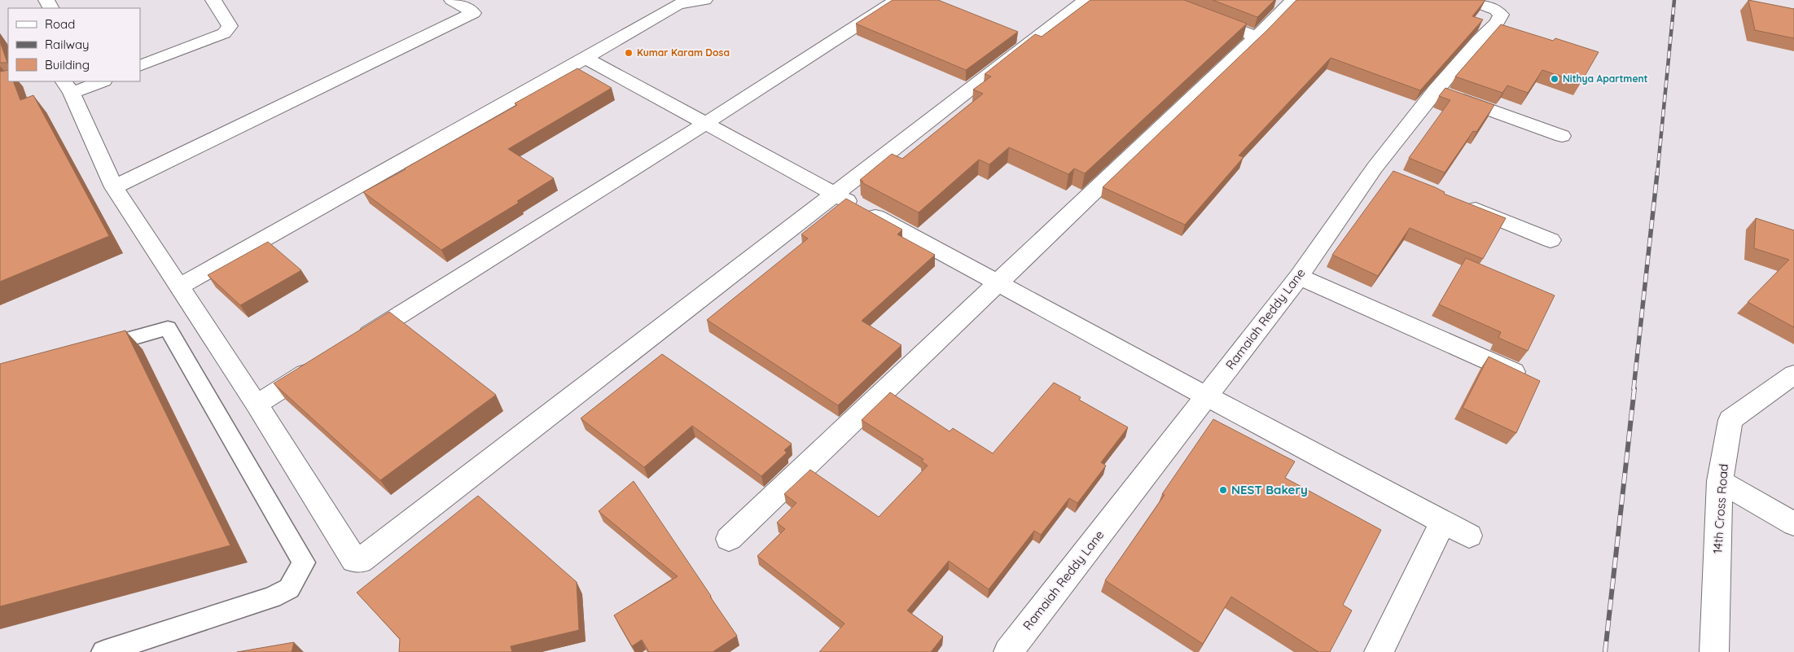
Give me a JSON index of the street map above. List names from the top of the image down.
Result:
{
  "streets": {
    "street": ["Ramaiah Reddy Lane", "14th Cross Road"]
  },
  "places": ["Kumar Karam Dosa", "Nithya Apartment", "NEST Bakery"],
  "legend": ["Road", "Railway", "Building"]
}
